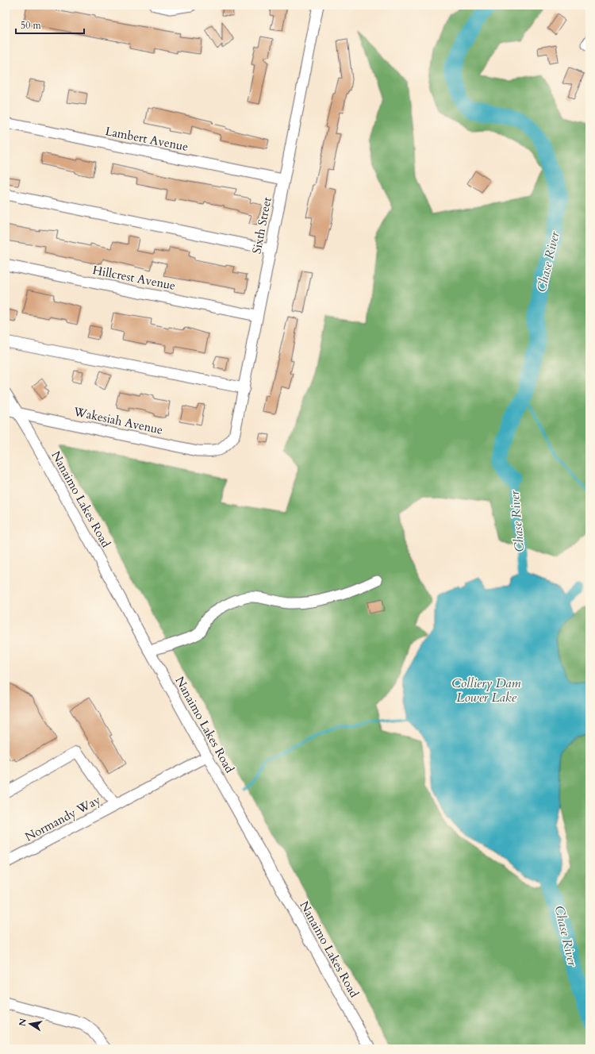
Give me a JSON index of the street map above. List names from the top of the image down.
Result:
{
  "streets": {
    "street": [
      "Lambert Avenue",
      "Sixth Street",
      "Hillcrest Avenue",
      "Wakesiah Avenue",
      "Nanaimo Lakes Road",
      "Normandy Way"
    ]
  },
  "crossings": [
    ["Lambert Avenue", "Sixth Street"],
    ["Sixth Street", "Hillcrest Avenue"],
    ["Sixth Street", "Wakesiah Avenue"],
    ["Wakesiah Avenue", "Nanaimo Lakes Road"],
    ["Nanaimo Lakes Road", "Normandy Way"]
  ],
  "water": ["Chase River", "Colliery Dam Lower Lake"],
  "scale_bar": "50 m",
  "north": "left"
}
